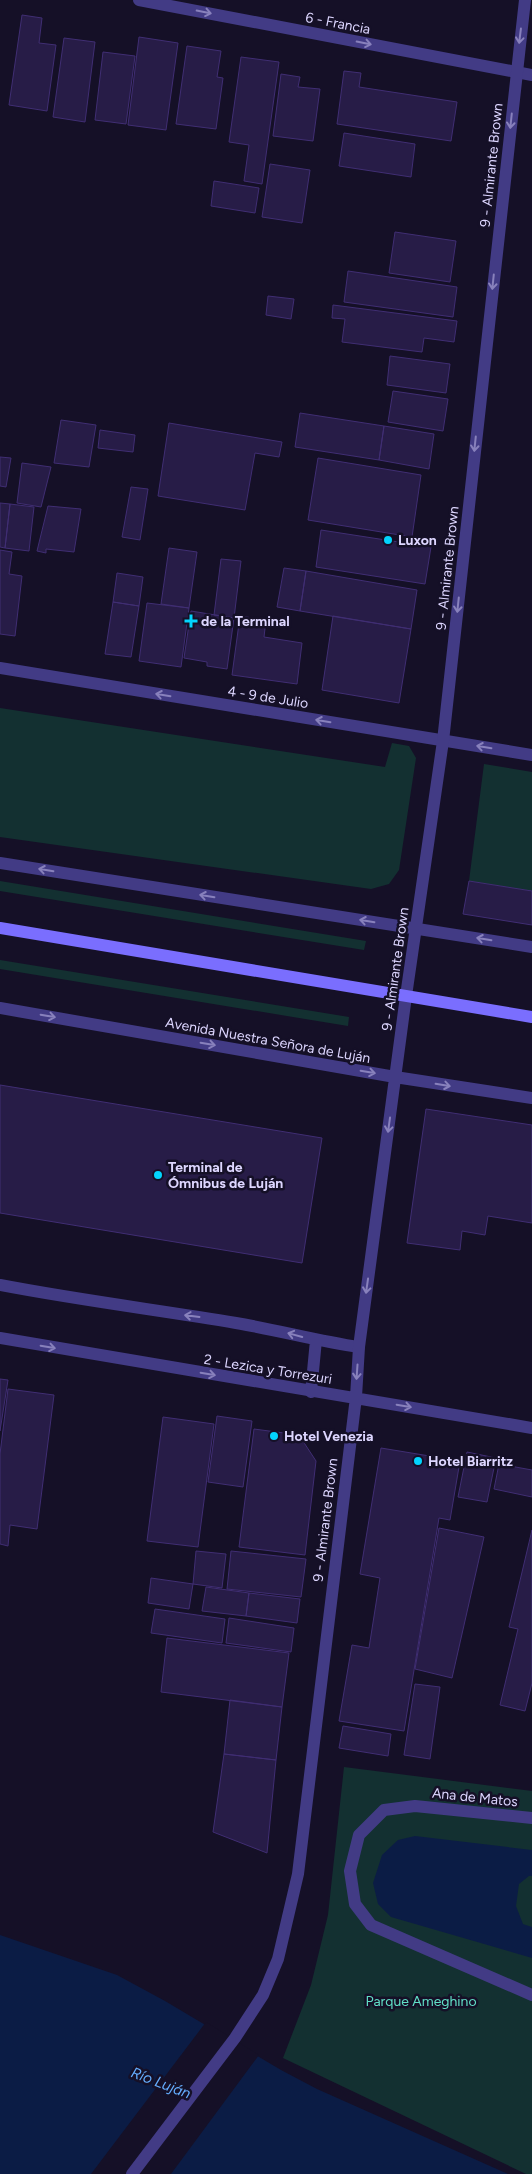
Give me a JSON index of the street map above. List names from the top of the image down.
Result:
{
  "streets": {
    "street": [
      "6 - Francia",
      "9 - Almirante Brown",
      "4 - 9 de Julio",
      "Avenida Nuestra Señora de Luján",
      "2 - Lezica y Torrezuri",
      "Ana de Matos"
    ]
  },
  "crossings": [
    ["6 - Francia", "9 - Almirante Brown"],
    ["9 - Almirante Brown", "4 - 9 de Julio"],
    ["9 - Almirante Brown", "Avenida Nuestra Señora de Luján"],
    ["9 - Almirante Brown", "2 - Lezica y Torrezuri"]
  ],
  "one_way": [
    "6 - Francia",
    "9 - Almirante Brown",
    "4 - 9 de Julio",
    "Avenida Nuestra Señora de Luján"
  ],
  "water": ["Río Luján"],
  "parks": ["Parque Ameghino"],
  "places": {
    "other": [
      "Luxon",
      "Terminal de Ómnibus de Luján",
      "Hotel Venezia",
      "Hotel Biarritz"
    ],
    "health": ["de la Terminal"]
  }
}
